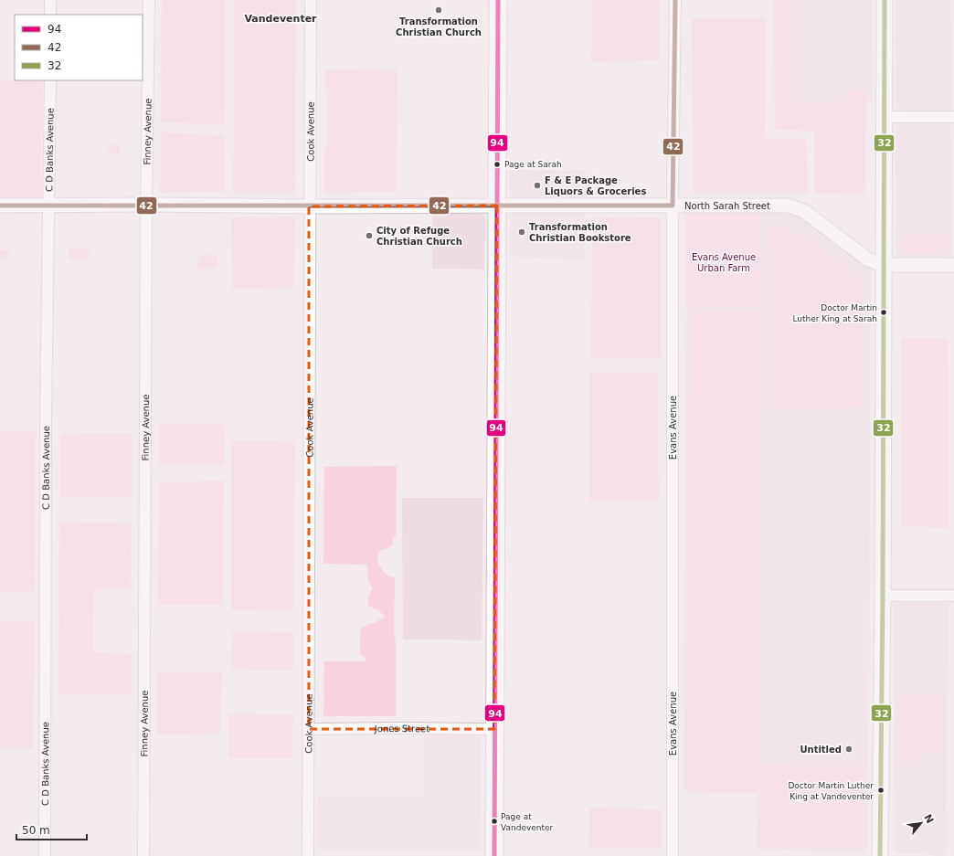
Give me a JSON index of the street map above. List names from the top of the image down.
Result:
{
  "streets": {
    "street": [
      "Finney Avenue",
      "Cook Avenue",
      "C D Banks Avenue",
      "North Sarah Street",
      "Evans Avenue",
      "Jones Street"
    ]
  },
  "crossings": [
    ["Finney Avenue", "North Sarah Street"],
    ["Cook Avenue", "North Sarah Street"],
    ["Cook Avenue", "Jones Street"],
    ["C D Banks Avenue", "North Sarah Street"],
    ["North Sarah Street", "Evans Avenue"]
  ],
  "districts": ["Vandeventer"],
  "parks": ["Evans Avenue Urban Farm"],
  "places": [
    "Transformation Christian Church",
    "Page at Sarah",
    "F & E Package Liquors & Groceries",
    "Transformation Christian Bookstore",
    "City of Refuge Christian Church",
    "Doctor Martin Luther King at Sarah",
    "Untitled",
    "Doctor Martin Luther King at Vandeventer",
    "Page at Vandeventer"
  ],
  "lines": ["transit line 94", "transit line 42", "transit line 32"],
  "legend": ["94", "42", "32"],
  "scale_bar": "50 m",
  "north": "top right"
}
